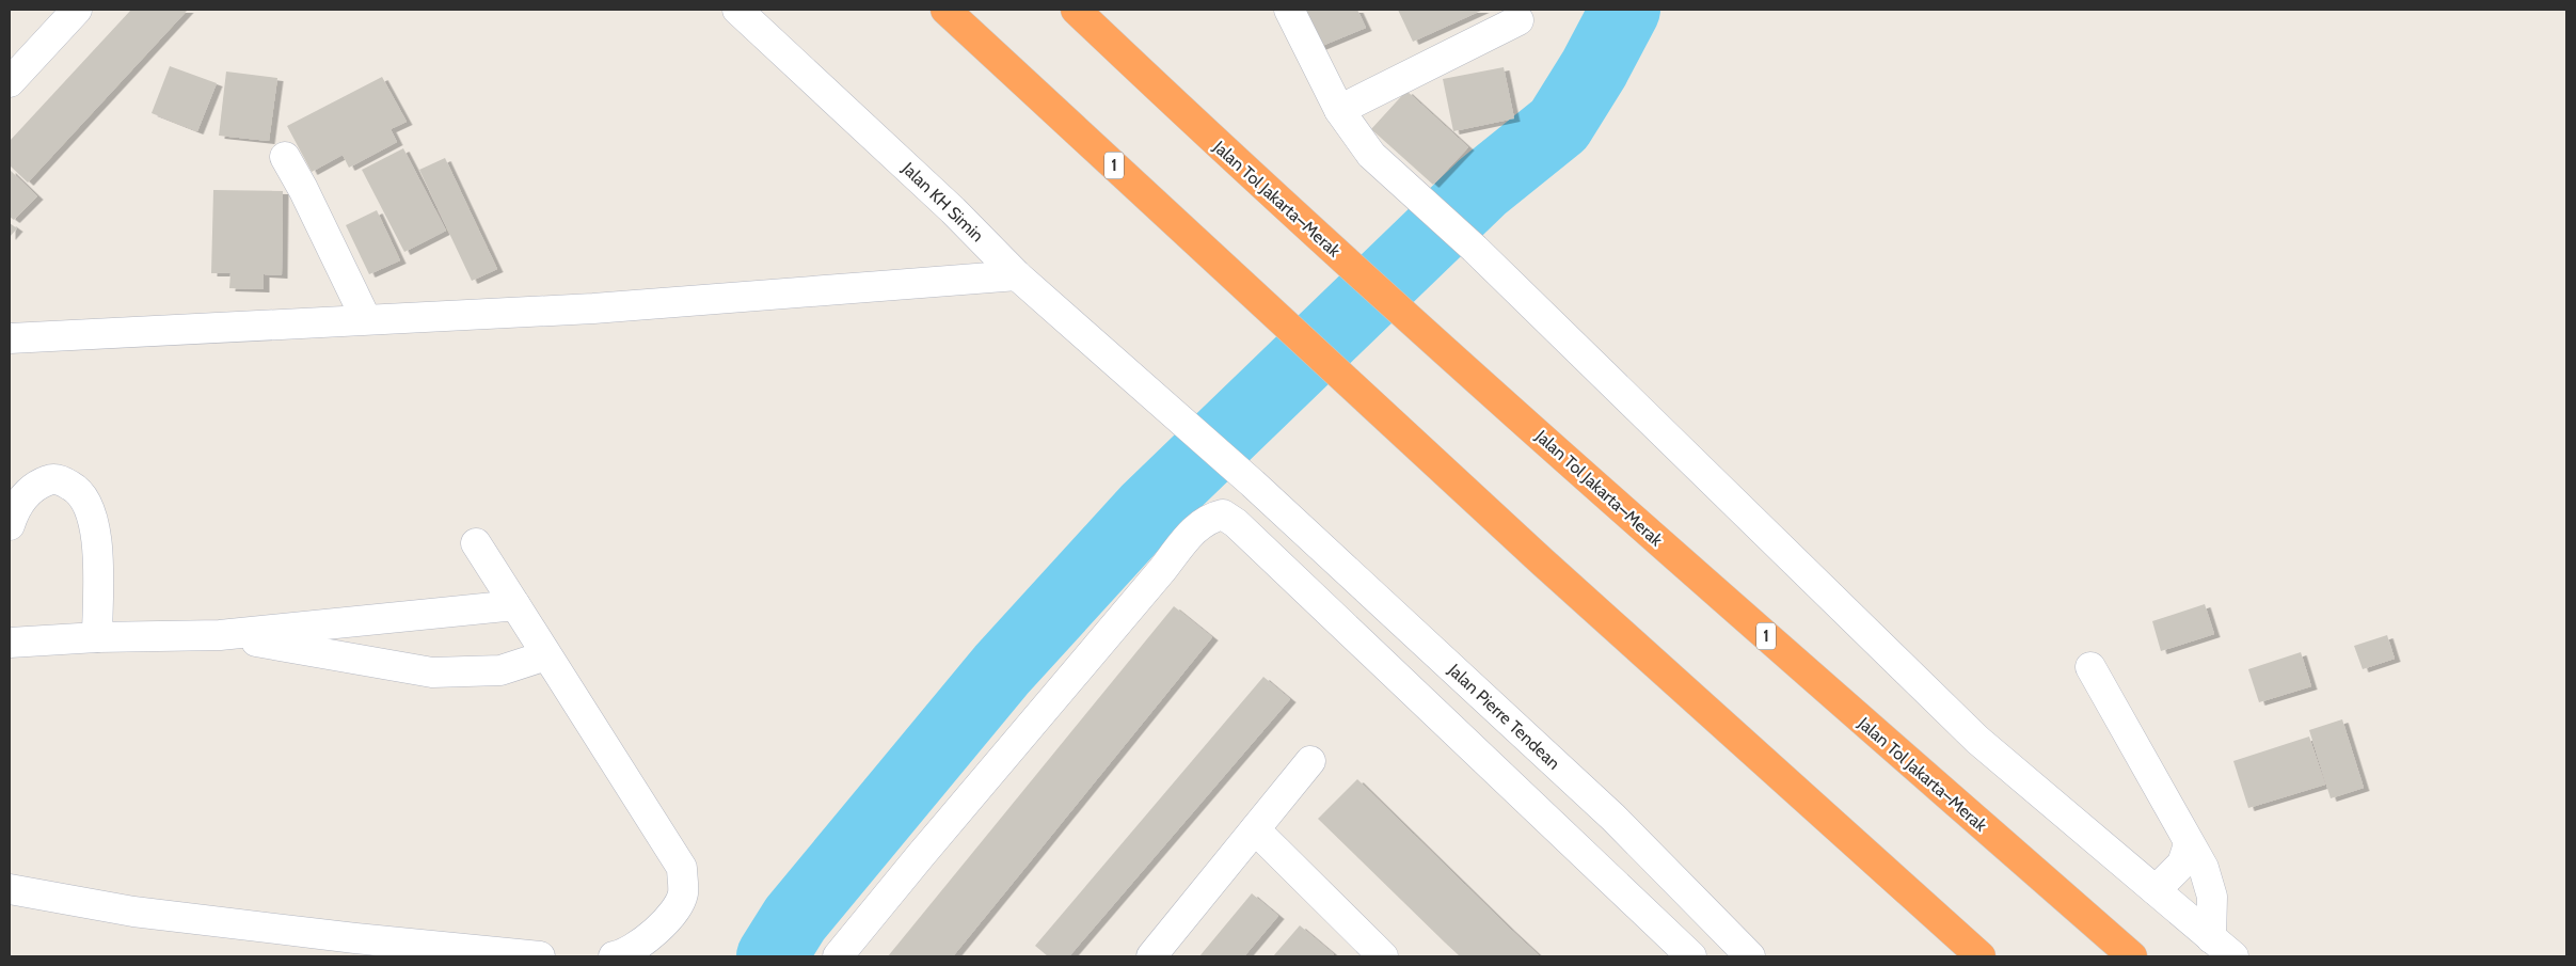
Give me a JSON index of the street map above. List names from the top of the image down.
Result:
{
  "streets": {
    "highway": ["1", "Jalan Tol Jakarta–Merak"],
    "street": ["Jalan KH Simin", "Jalan Pierre Tendean"]
  },
  "crossings": [
    ["Jalan KH Simin", "Jalan Pierre Tendean"]
  ]
}
